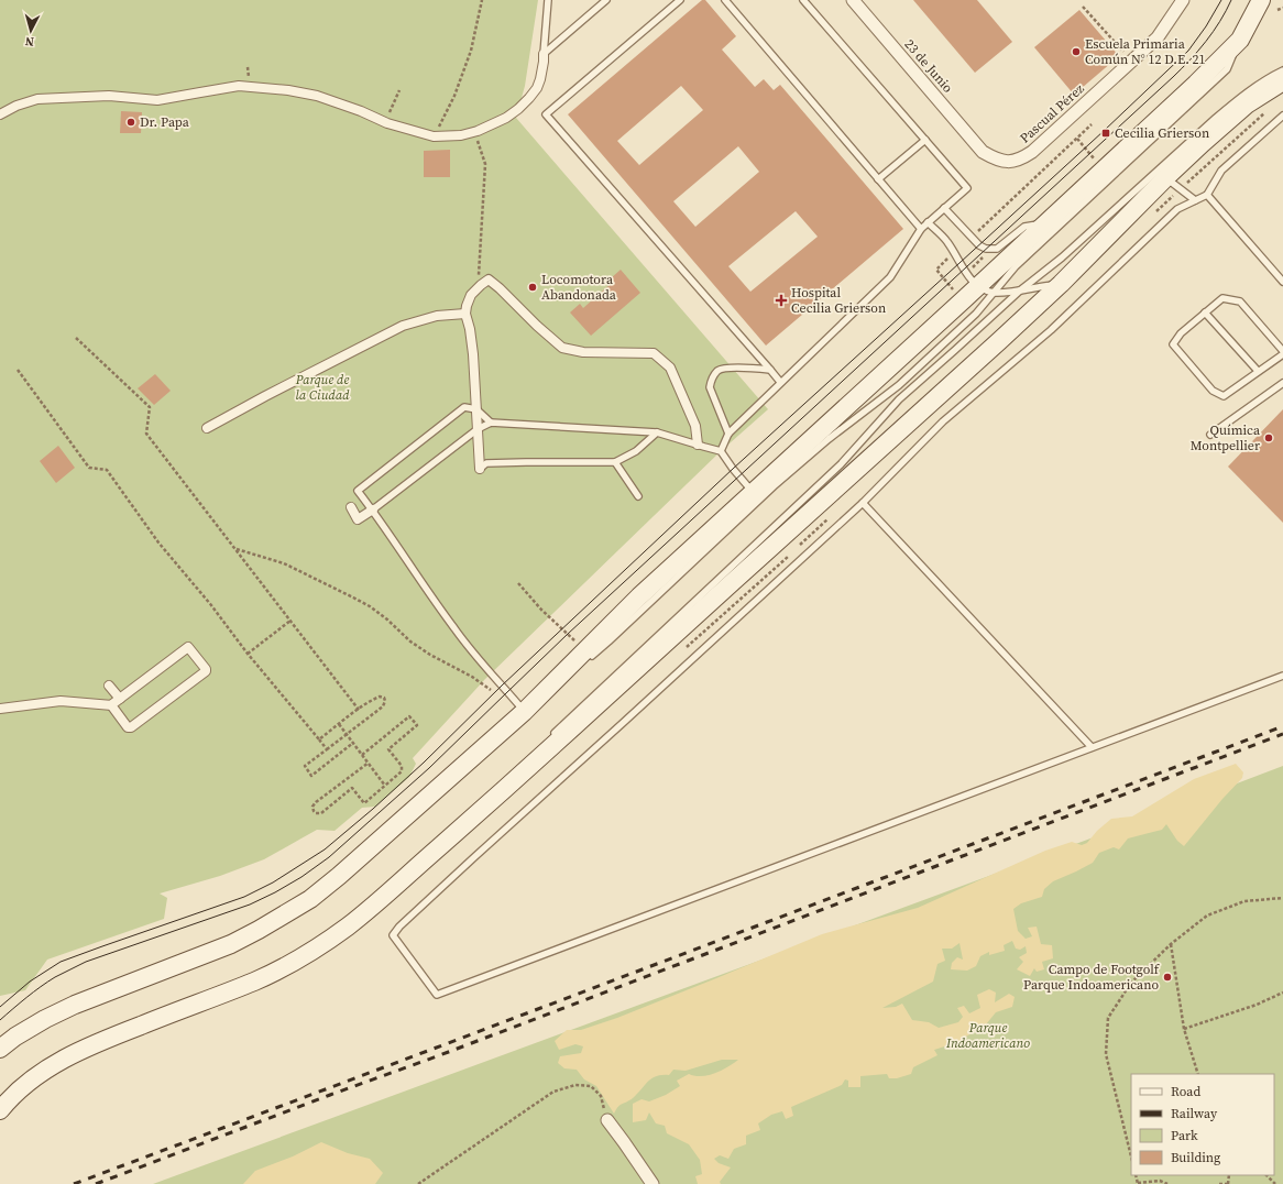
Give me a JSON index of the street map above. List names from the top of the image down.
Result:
{
  "streets": {
    "street": ["23 de Junio", "Pascual Pérez"]
  },
  "crossings": [
    ["23 de Junio", "Pascual Pérez"]
  ],
  "parks": ["Parque de la Ciudad", "Parque Indoamericano"],
  "places": {
    "other": [
      "Escuela Primaria Común N° 12 D.E. 21",
      "Dr. Papa",
      "Locomotora Abandonada",
      "Química Montpellier",
      "Campo de Footgolf Parque Indoamericano"
    ],
    "transit": ["Cecilia Grierson"],
    "health": ["Hospital Cecilia Grierson"]
  },
  "legend": [
    "Road",
    "Railway",
    "Park",
    "Building"
  ],
  "north": "bottom"
}
